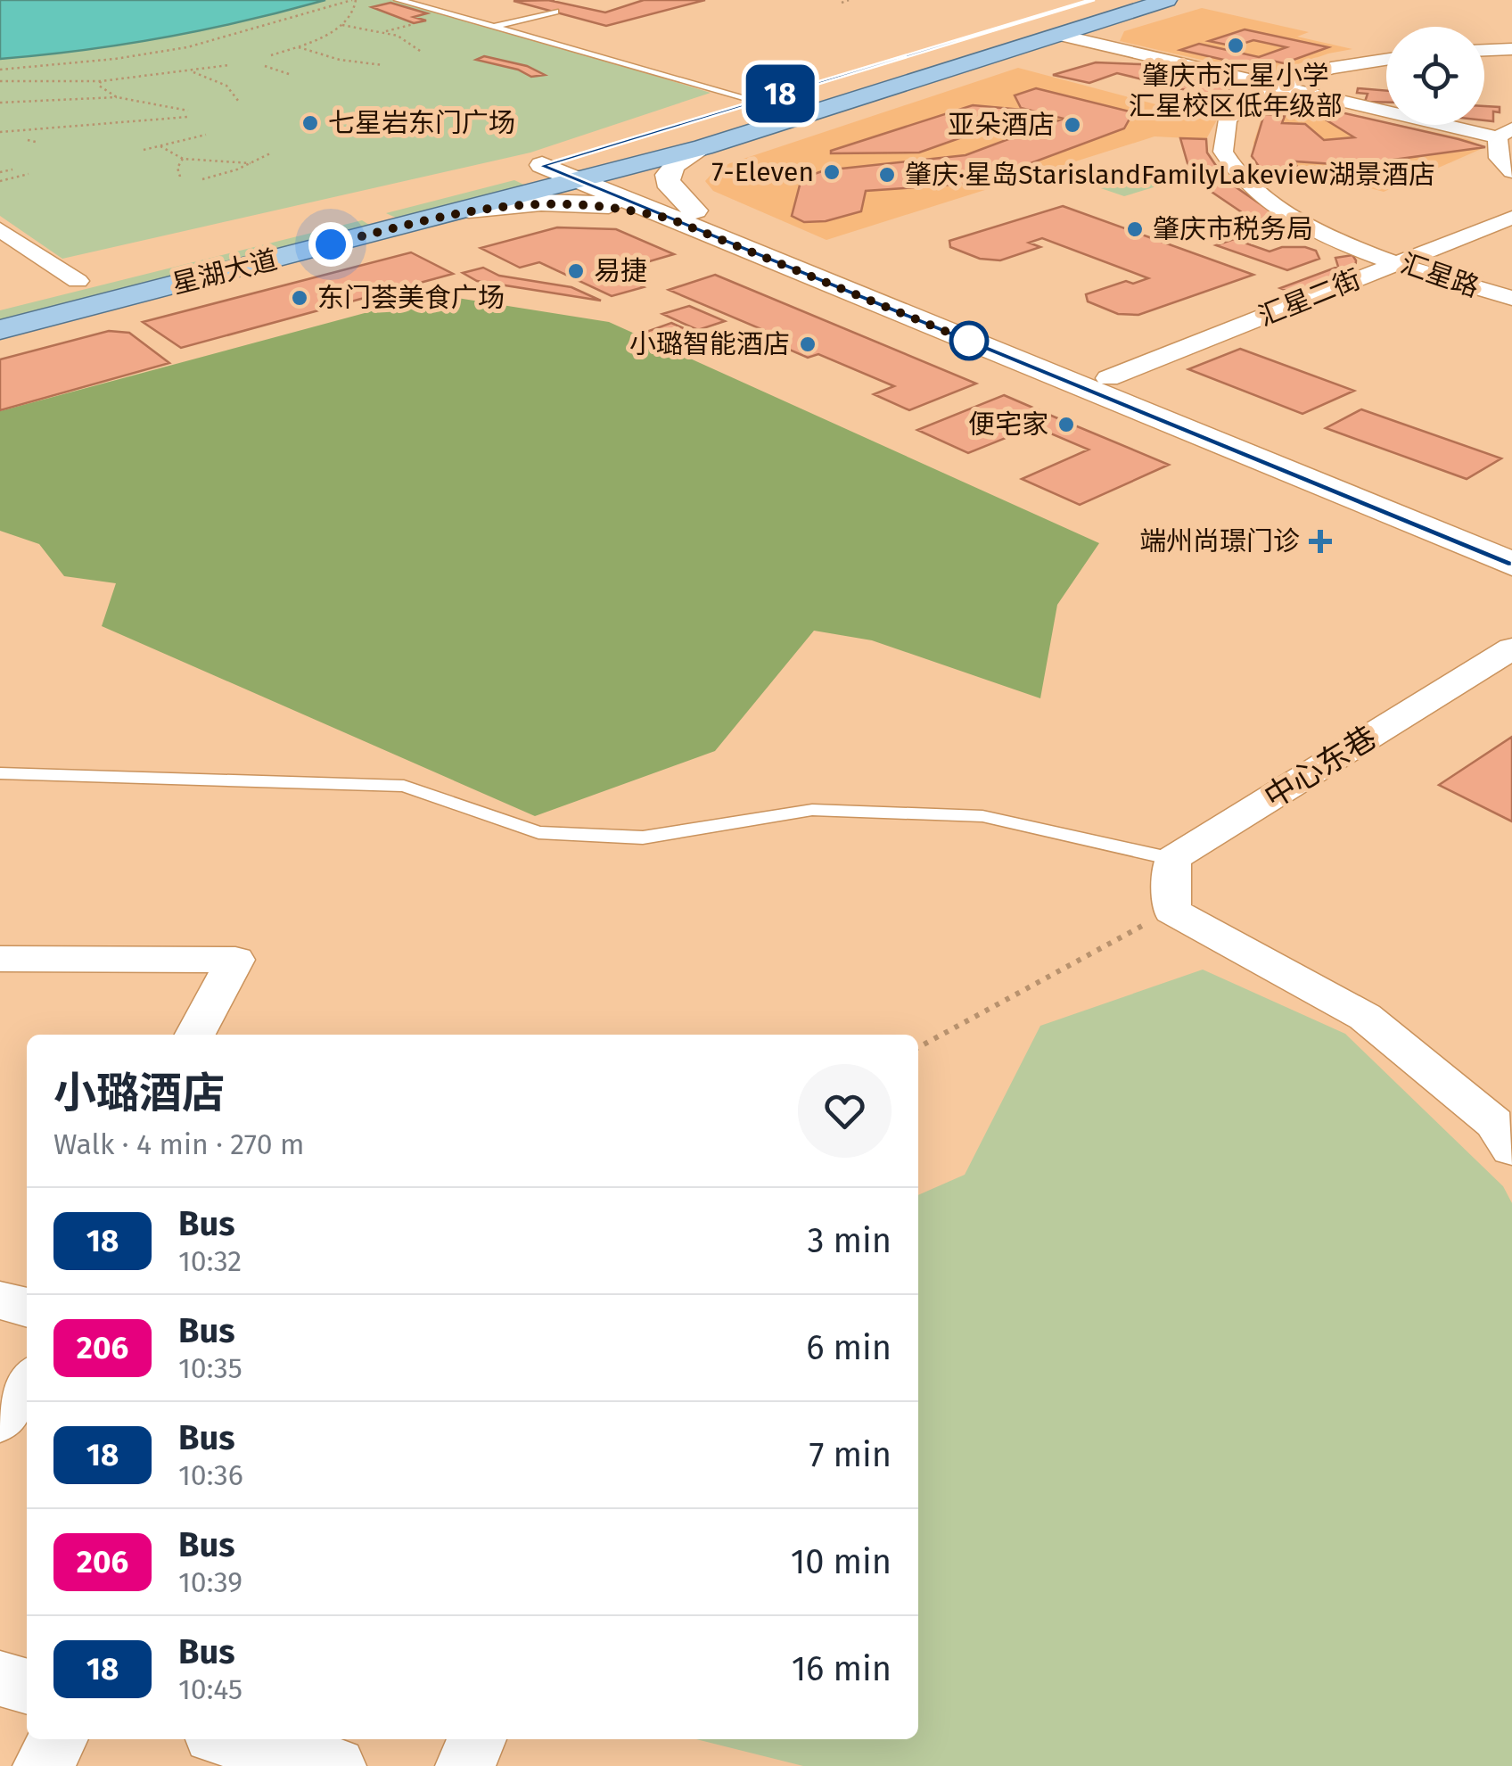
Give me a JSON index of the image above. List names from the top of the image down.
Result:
{
  "streets": {
    "main road": ["星湖大道"],
    "street": ["汇星路", "汇星二街", "中心东巷"]
  },
  "crossings": [
    ["汇星路", "汇星二街"]
  ],
  "places": {
    "other": [
      "肇庆市汇星小学 汇星校区低年级部",
      "七星岩东门广场",
      "亚朵酒店",
      "7-Eleven",
      "肇庆·星岛StarislandFamilyLakeview湖景酒店",
      "肇庆市税务局",
      "易捷",
      "东门荟美食广场",
      "小璐智能酒店",
      "便宅家"
    ],
    "health": ["端州尚璟门诊"]
  },
  "lines": ["bus line 18"],
  "page": {
    "on_map": "18",
    "heading": ["小璐酒店", "Walk · 4 min · 270 m"],
    "list": [
      {
        "mark": "18",
        "name": "Bus",
        "note": "10:32",
        "value": "3 min"
      },
      {
        "mark": "206",
        "name": "Bus",
        "note": "10:35",
        "value": "6 min"
      },
      {
        "mark": "18",
        "name": "Bus",
        "note": "10:36",
        "value": "7 min"
      },
      {
        "mark": "206",
        "name": "Bus",
        "note": "10:39",
        "value": "10 min"
      },
      {
        "mark": "18",
        "name": "Bus",
        "note": "10:45",
        "value": "16 min"
      }
    ]
  }
}
